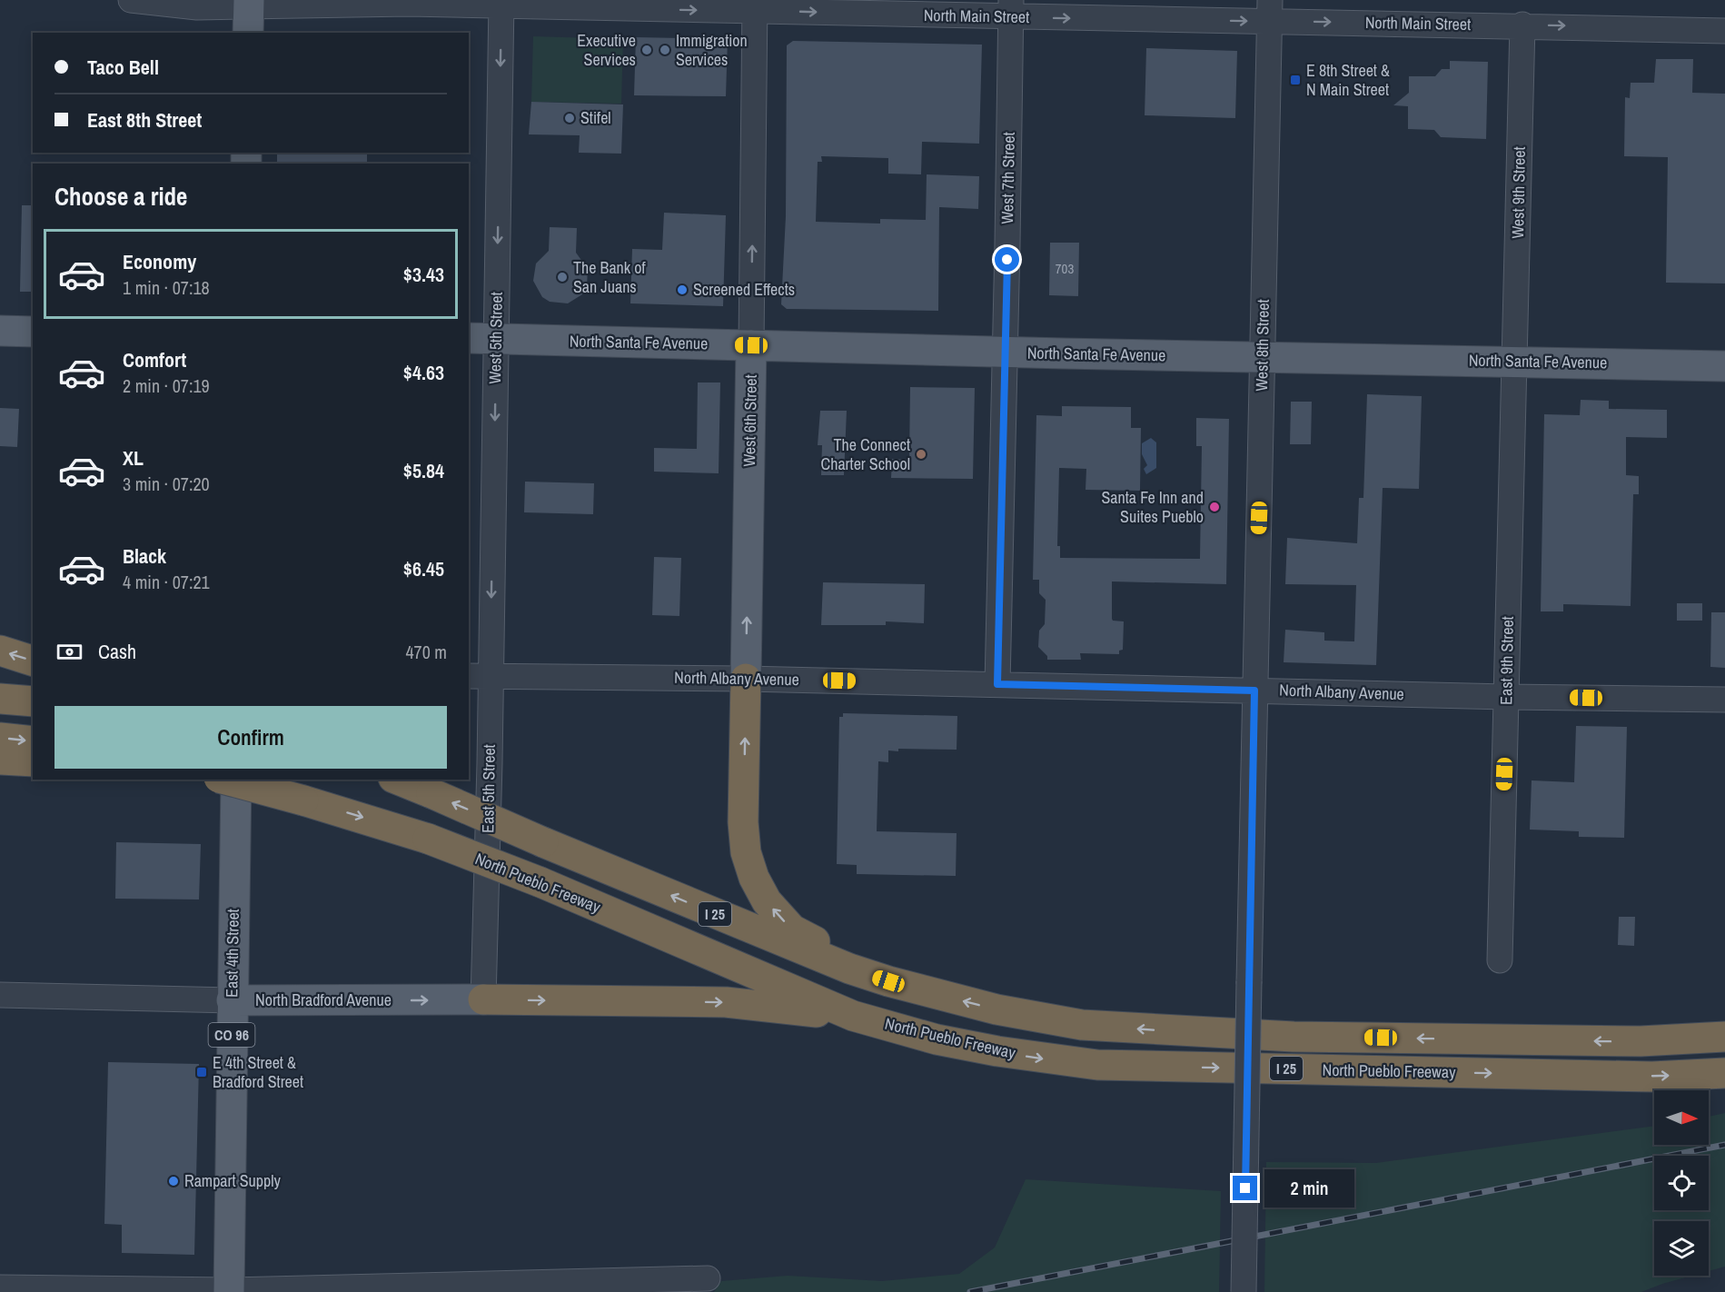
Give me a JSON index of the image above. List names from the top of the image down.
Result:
{
  "streets": {
    "highway": ["North Pueblo Freeway", "I 25"],
    "main road": [
      "North Santa Fe Avenue",
      "West 6th Street",
      "East 4th Street",
      "North Bradford Avenue",
      "CO 96"
    ],
    "street": [
      "North Main Street",
      "West 7th Street",
      "West 9th Street",
      "West 5th Street",
      "West 8th Street",
      "East 9th Street",
      "North Albany Avenue",
      "East 5th Street"
    ]
  },
  "crossings": [
    ["North Main Street", "West 7th Street"],
    ["North Main Street", "West 9th Street"],
    ["North Main Street", "West 5th Street"],
    ["North Main Street", "West 8th Street"],
    ["North Main Street", "West 6th Street"],
    ["West 7th Street", "North Santa Fe Avenue"],
    ["West 7th Street", "North Albany Avenue"],
    ["West 9th Street", "North Santa Fe Avenue"],
    ["West 9th Street", "East 9th Street"],
    ["West 5th Street", "North Santa Fe Avenue"],
    ["West 5th Street", "North Albany Avenue"],
    ["West 5th Street", "East 5th Street"],
    ["North Santa Fe Avenue", "West 8th Street"],
    ["North Santa Fe Avenue", "West 6th Street"],
    ["North Santa Fe Avenue", "East 9th Street"],
    ["West 8th Street", "North Albany Avenue"],
    ["West 6th Street", "North Albany Avenue"],
    ["East 9th Street", "North Albany Avenue"],
    ["North Albany Avenue", "East 5th Street"],
    ["East 5th Street", "North Bradford Avenue"],
    ["East 4th Street", "North Bradford Avenue"]
  ],
  "one_way": [
    "North Main Street",
    "West 5th Street",
    "West 6th Street",
    "North Bradford Avenue"
  ],
  "places": {
    "other": [
      "Executive Services",
      "Immigration Services",
      "Stifel",
      "The Bank of San Juans",
      "Screened Effects",
      "The Connect Charter School",
      "Santa Fe Inn and Suites Pueblo",
      "Rampart Supply"
    ],
    "transit": ["E 8th Street & N Main Street", "E 4th Street & Bradford Street"]
  },
  "house_numbers": ["703"],
  "north": "right",
  "page": {
    "banner": ["Taco Bell", "East 8th Street"],
    "heading": "Choose a ride",
    "list": [
      {
        "name": "Economy",
        "note": "1 min · 07:18",
        "value": "$3.43"
      },
      {
        "name": "Comfort",
        "note": "2 min · 07:19",
        "value": "$4.63"
      },
      {
        "name": "XL",
        "note": "3 min · 07:20",
        "value": "$5.84"
      },
      {
        "name": "Black",
        "note": "4 min · 07:21",
        "value": "$6.45"
      }
    ],
    "pay": ["Cash", "470 m"],
    "buttons": "Confirm",
    "bubble": "2 min"
  }
}
